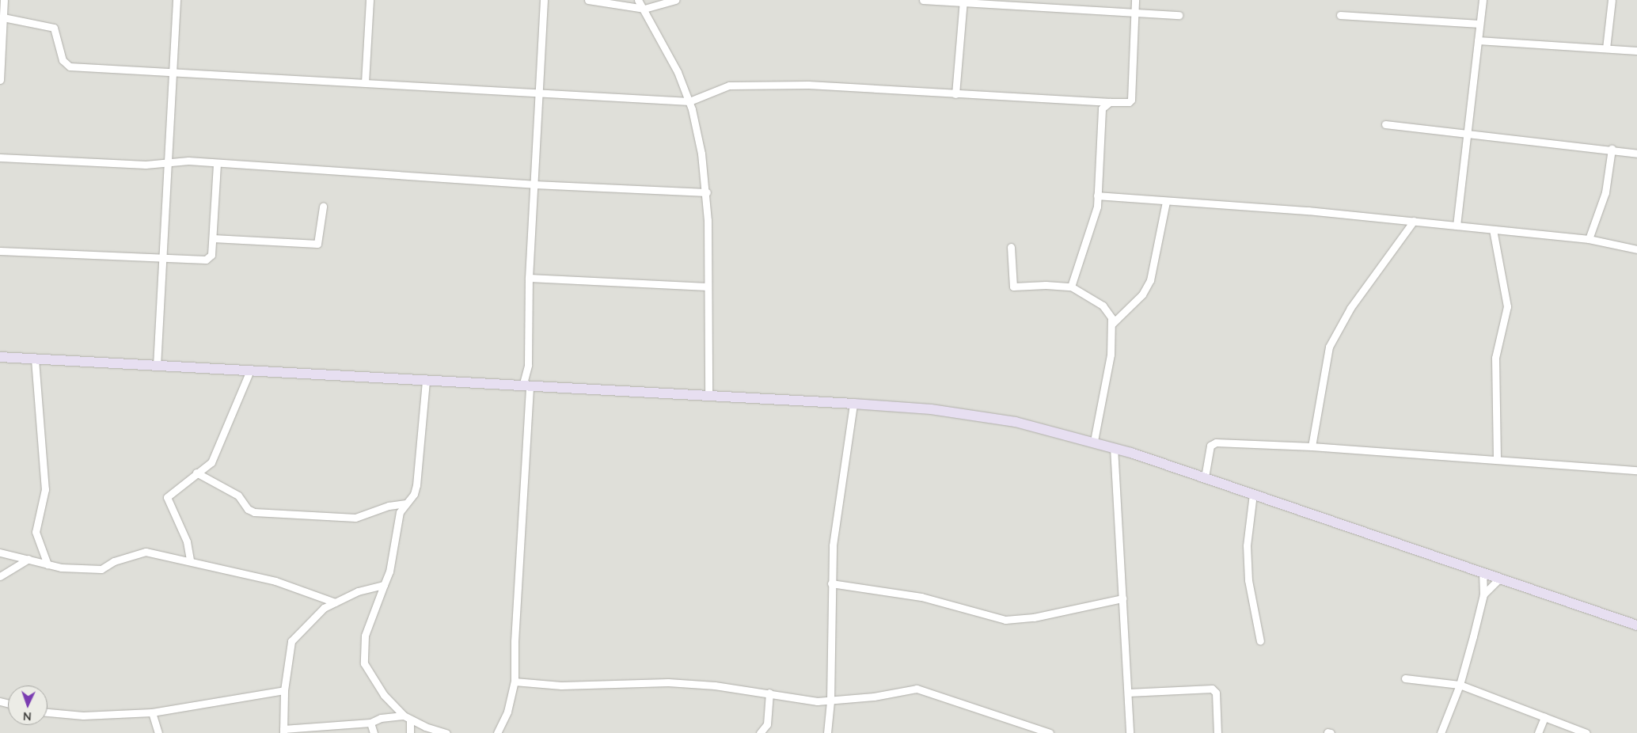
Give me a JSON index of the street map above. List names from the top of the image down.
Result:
{
  "north": "bottom"
}
